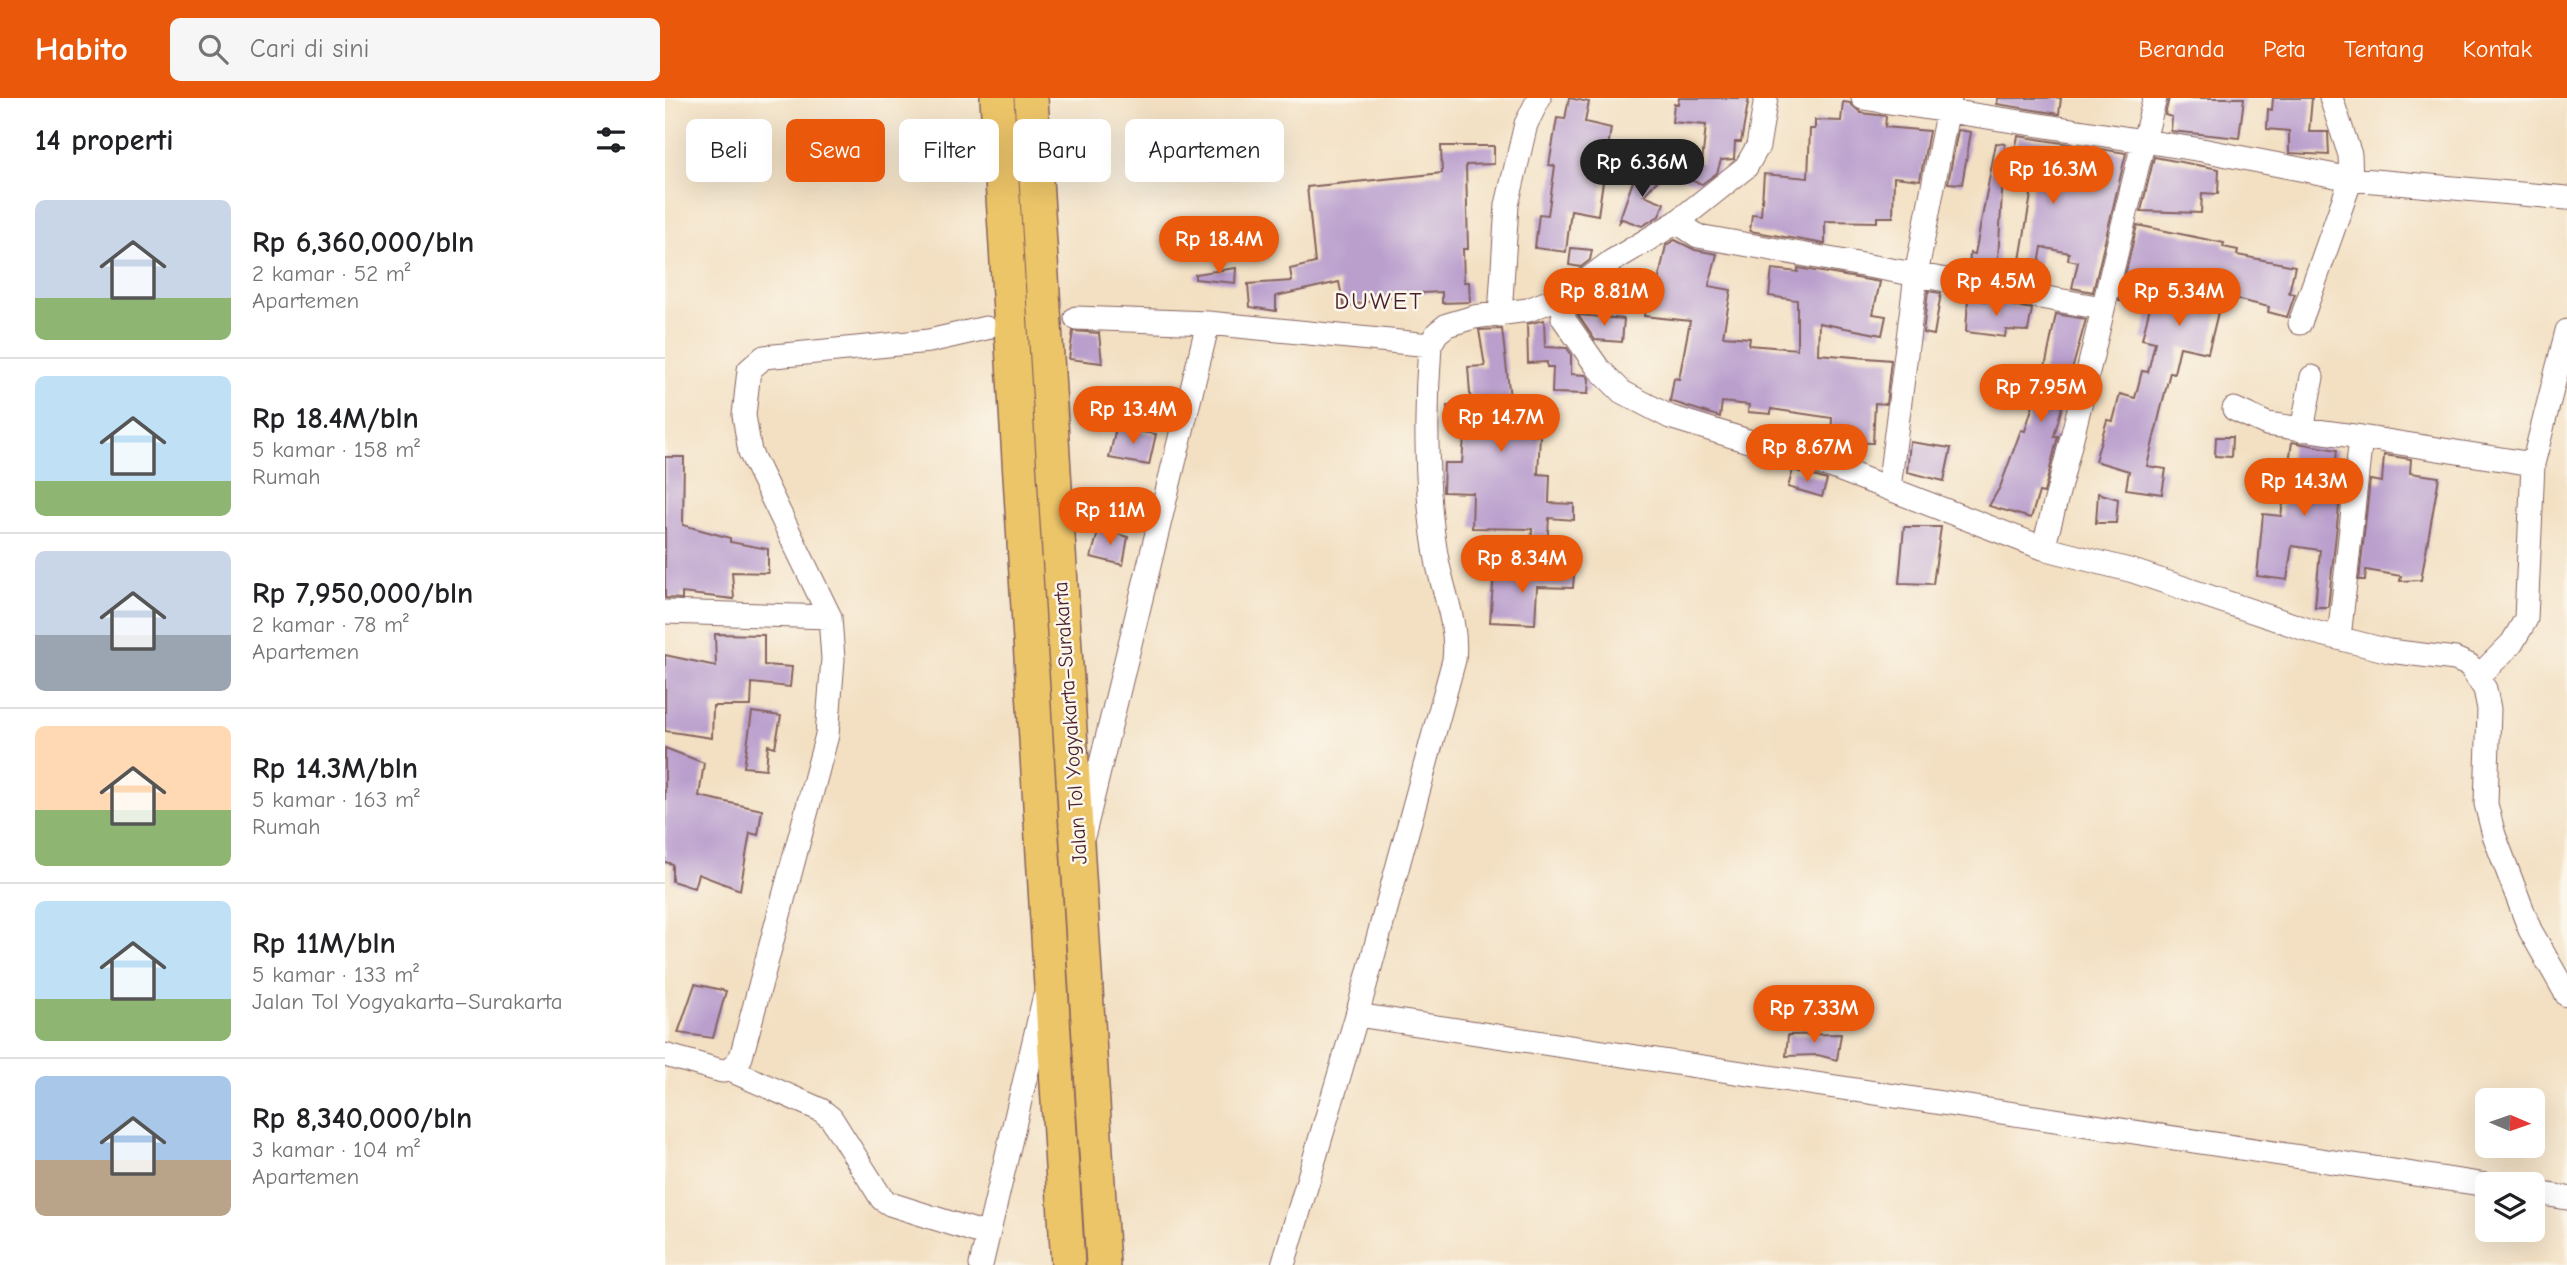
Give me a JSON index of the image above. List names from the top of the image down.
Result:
{
  "streets": {
    "highway": ["Jalan Tol Yogyakarta–Surakarta"]
  },
  "districts": ["DUWET"],
  "north": "right",
  "page": {
    "header": "Habito",
    "search": "Cari di sini",
    "nav": [
      "Beranda",
      "Peta",
      "Tentang",
      "Kontak"
    ],
    "heading": "14 properti",
    "chip": [
      "Beli",
      "Sewa",
      "Filter",
      "Baru",
      "Apartemen"
    ],
    "price": [
      "Rp 6.36M",
      "Rp 16.3M",
      "Rp 18.4M",
      "Rp 4.5M",
      "Rp 8.81M",
      "Rp 5.34M",
      "Rp 7.95M",
      "Rp 13.4M",
      "Rp 14.7M",
      "Rp 8.67M",
      "Rp 14.3M",
      "Rp 11M",
      "Rp 8.34M",
      "Rp 7.33M"
    ],
    "list": [
      {
        "name": "Rp 6,360,000/bln",
        "note": "2 kamar · 52 m² · Apartemen"
      },
      {
        "name": "Rp 18.4M/bln",
        "note": "5 kamar · 158 m² · Rumah"
      },
      {
        "name": "Rp 7,950,000/bln",
        "note": "2 kamar · 78 m² · Apartemen"
      },
      {
        "name": "Rp 14.3M/bln",
        "note": "5 kamar · 163 m² · Rumah"
      },
      {
        "name": "Rp 11M/bln",
        "note": "5 kamar · 133 m² · Jalan Tol Yogyakarta–Surakarta"
      },
      {
        "name": "Rp 8,340,000/bln",
        "note": "3 kamar · 104 m² · Apartemen"
      }
    ]
  }
}
